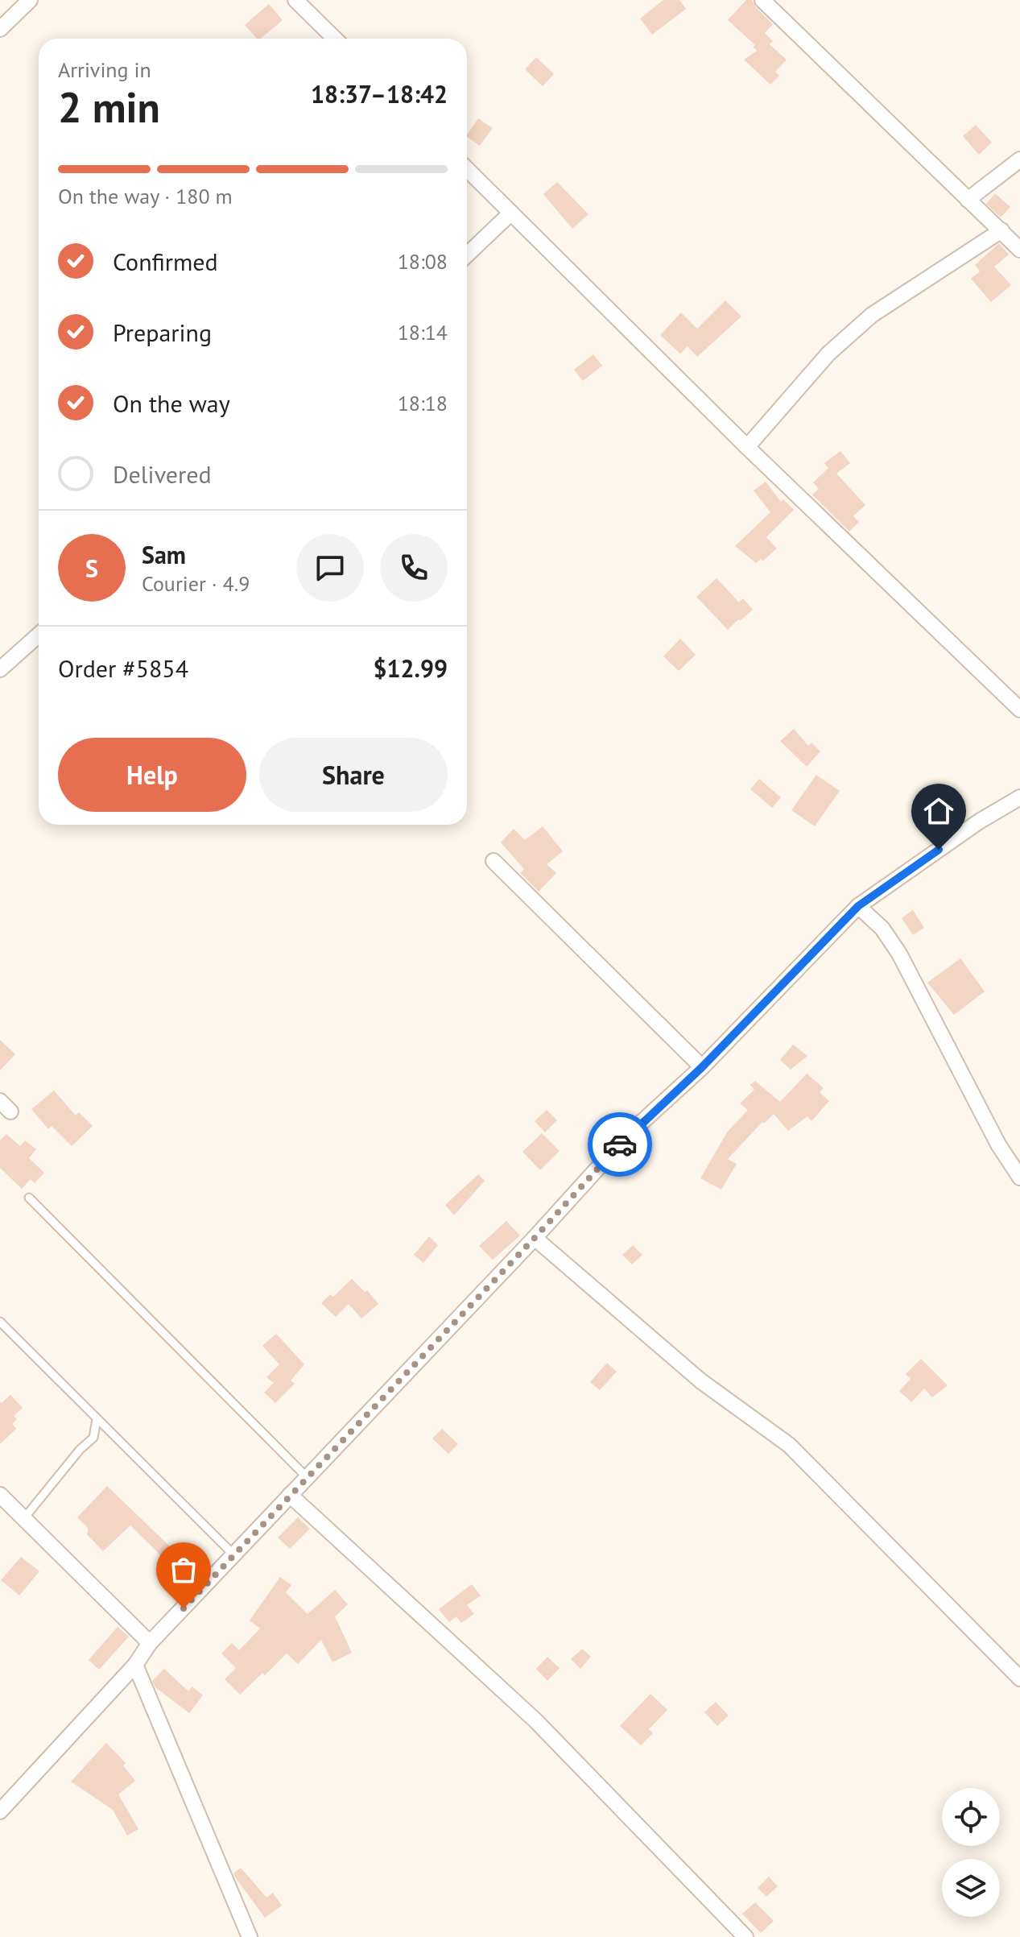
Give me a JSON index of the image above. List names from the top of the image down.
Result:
{
  "page": {
    "heading": ["2 min", "Arriving in", "18:37–18:42"],
    "panel": [
      "Sam",
      "Courier · 4.9",
      "Order #5854",
      "$12.99"
    ],
    "bar": "On the way · 180 m",
    "list": [
      ["Confirmed", "18:08"],
      ["Preparing", "18:14"],
      ["On the way", "18:18"],
      "Delivered"
    ],
    "round": "S",
    "buttons": ["Help", "Share"]
  }
}
